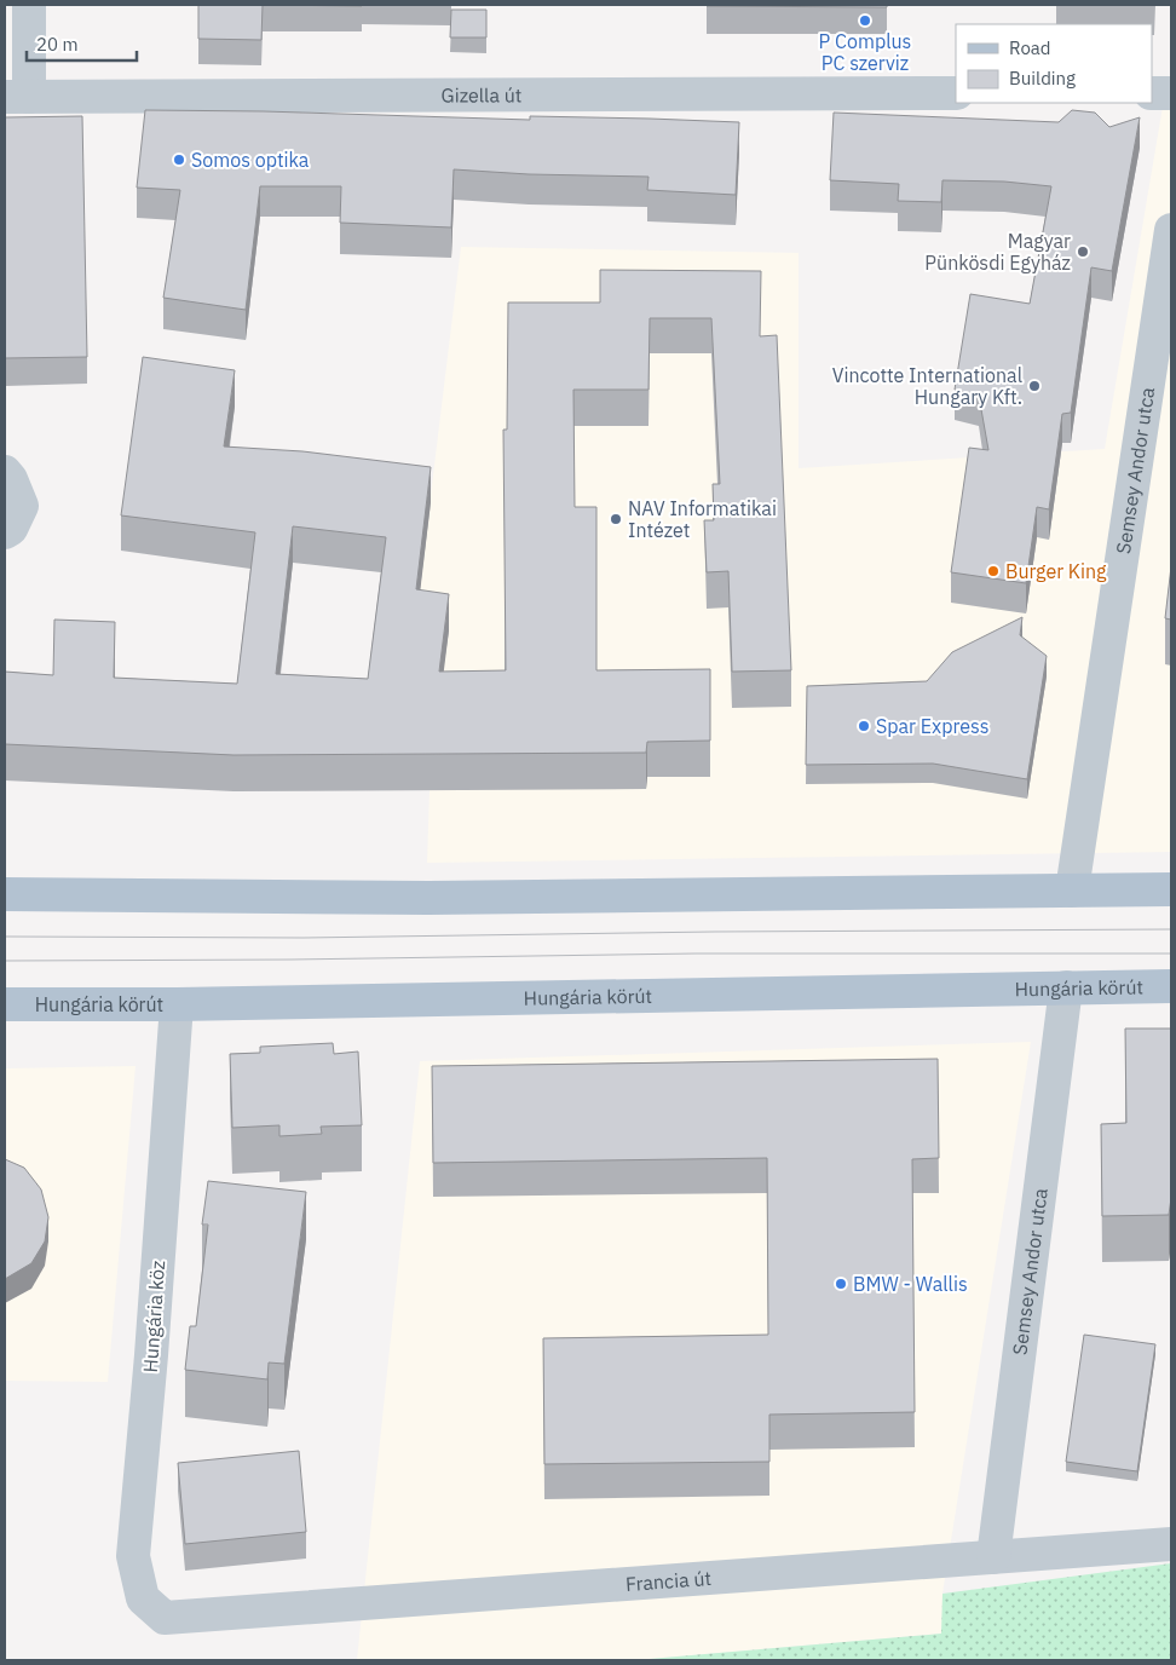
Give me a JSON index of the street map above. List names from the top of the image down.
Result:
{
  "streets": {
    "main road": ["Hungária körút"],
    "street": [
      "Gizella út",
      "Semsey Andor utca",
      "Hungária köz",
      "Francia út"
    ]
  },
  "crossings": [
    ["Semsey Andor utca", "Hungária körút"],
    ["Semsey Andor utca", "Francia út"],
    ["Hungária körút", "Hungária köz"],
    ["Hungária köz", "Francia út"]
  ],
  "places": [
    "P Complus PC szerviz",
    "Somos optika",
    "Magyar Pünkösdi Egyház",
    "Vincotte International Hungary Kft.",
    "NAV Informatikai Intézet",
    "Burger King",
    "Spar Express",
    "BMW - Wallis"
  ],
  "legend": ["Road", "Building"],
  "scale_bar": "20 m"
}
